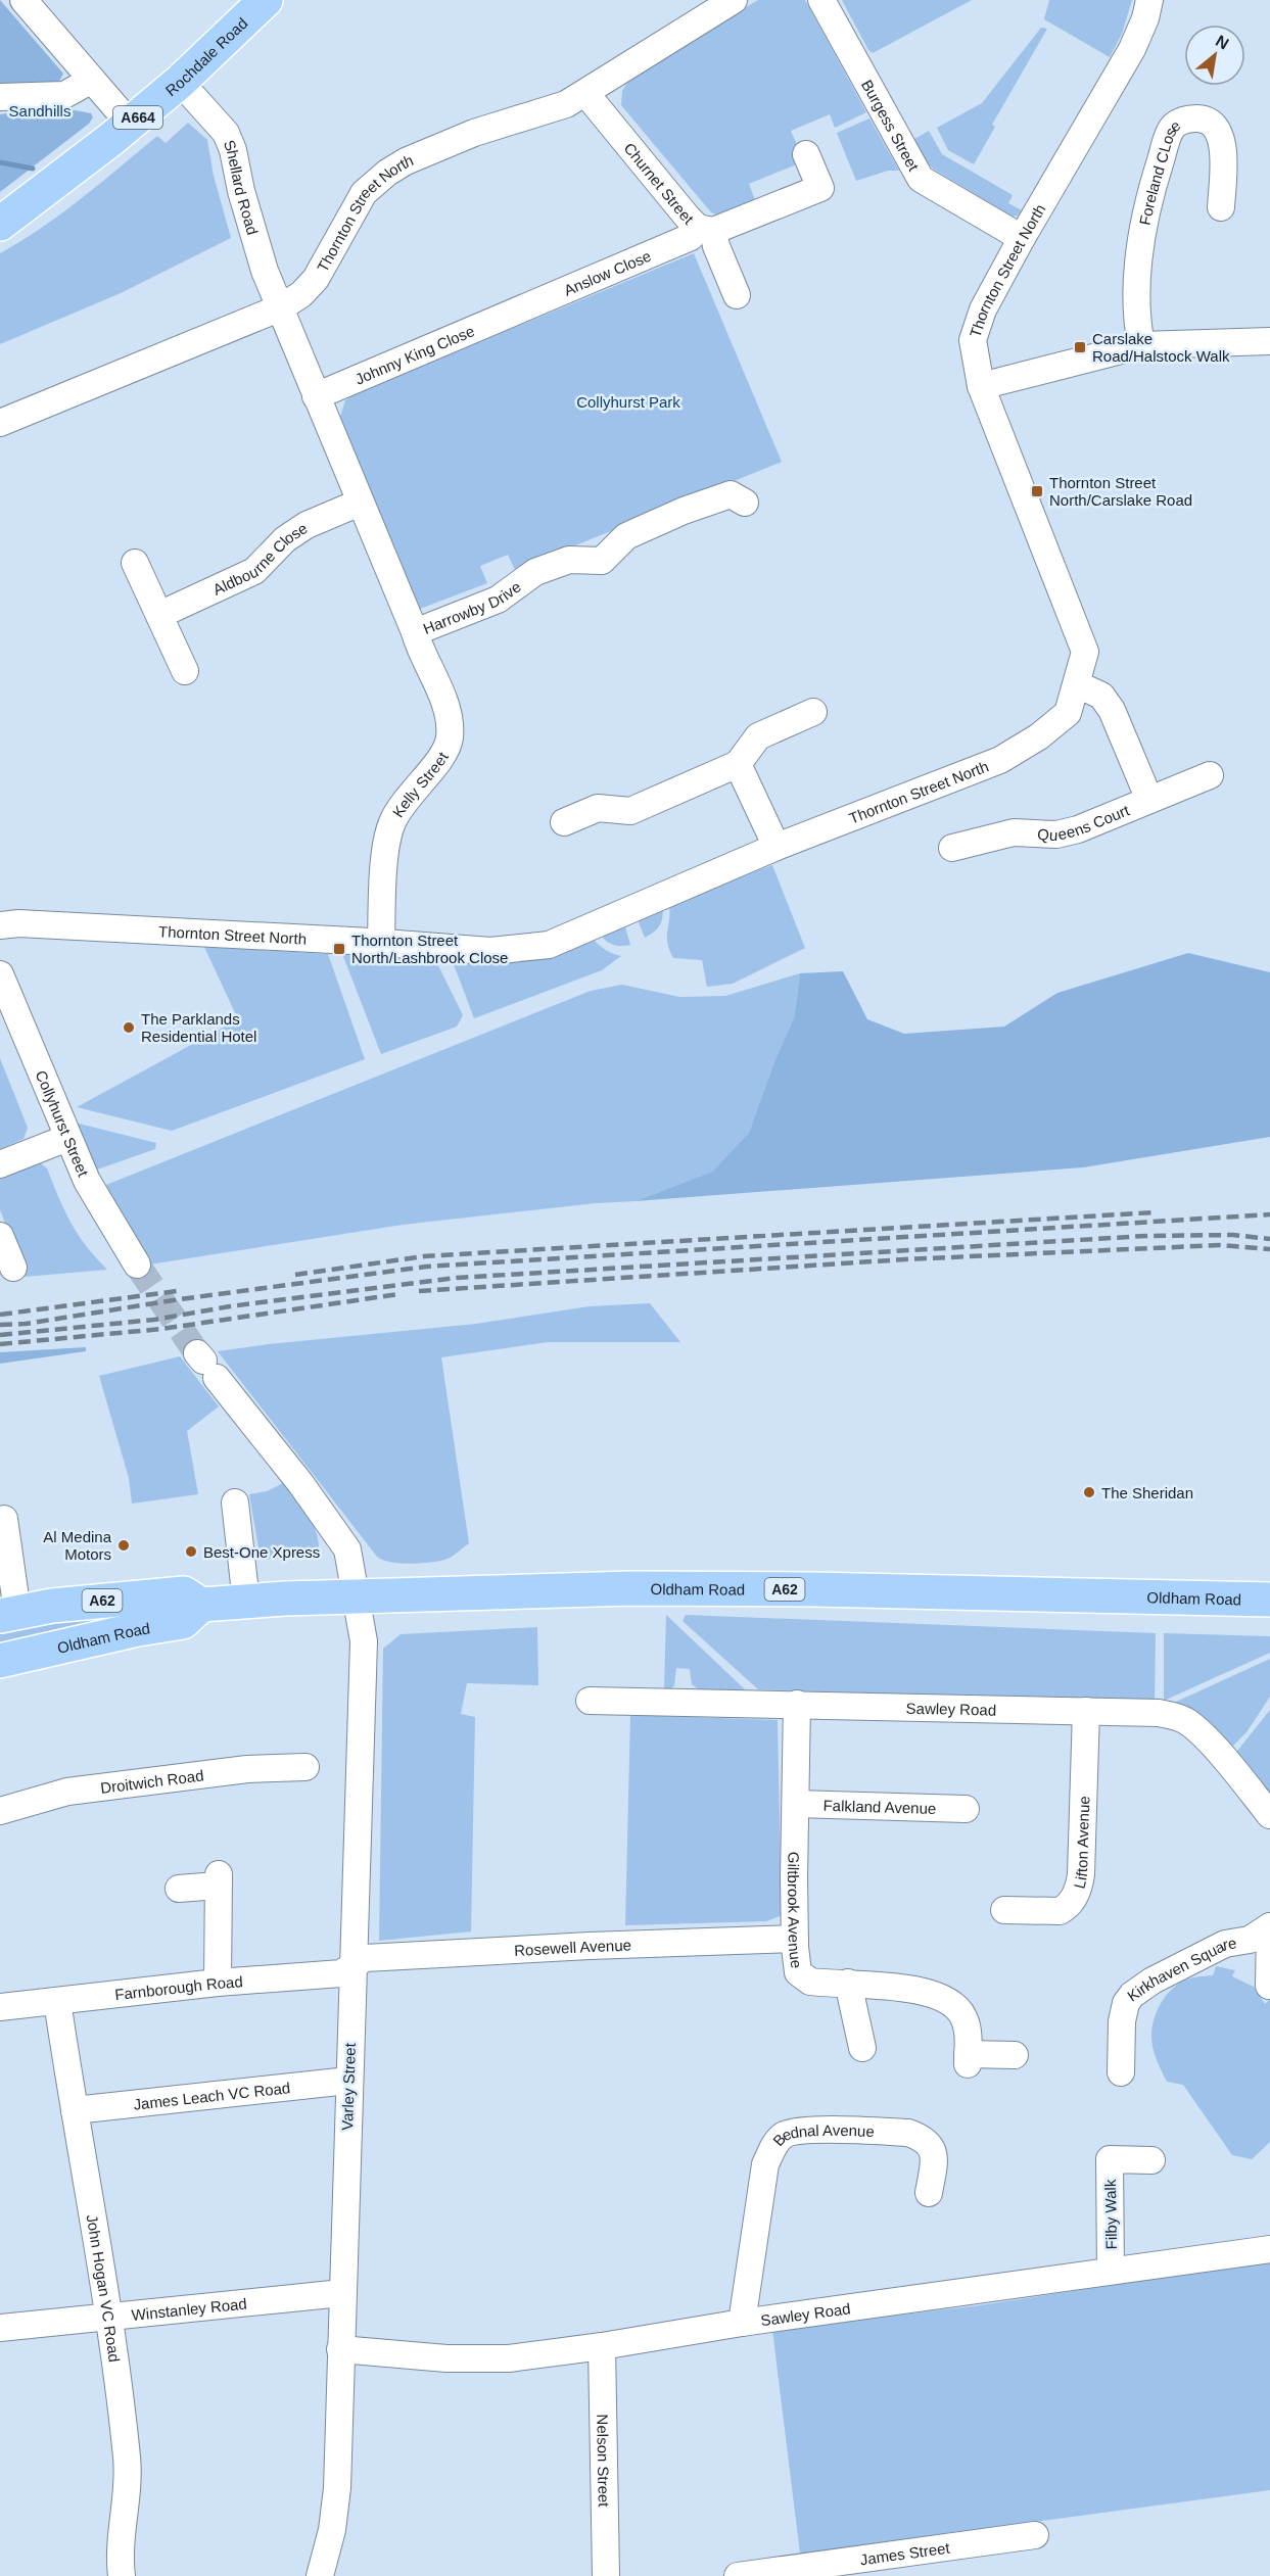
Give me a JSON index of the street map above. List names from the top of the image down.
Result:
{
  "streets": {
    "highway": [
      "Rochdale Road",
      "A664",
      "Oldham Road",
      "A62"
    ],
    "street": [
      "Burgess Street",
      "Foreland CLose",
      "Churnet Street",
      "Shellard Road",
      "Thornton Street North",
      "Anslow Close",
      "Johnny King Close",
      "Aldbourne Close",
      "Harrowby Drive",
      "Kelly Street",
      "Queens Court",
      "Collyhurst Street",
      "Sawley Road",
      "Droitwich Road",
      "Falkland Avenue",
      "Lifton Avenue",
      "Giltbrook Avenue",
      "Rosewell Avenue",
      "Kirkhaven Square",
      "Farnborough Road",
      "Varley Street",
      "James Leach VC Road",
      "Bednal Avenue",
      "Filby Walk",
      "John Hogan VC Road",
      "Winstanley Road",
      "Nelson Street",
      "James Street"
    ]
  },
  "crossings": [
    ["Rochdale Road", "Shellard Road"],
    ["Burgess Street", "Thornton Street North"],
    ["Churnet Street", "Thornton Street North"],
    ["Churnet Street", "Anslow Close"],
    ["Shellard Road", "Thornton Street North"],
    ["Shellard Road", "Harrowby Drive"],
    ["Thornton Street North", "Harrowby Drive"],
    ["Thornton Street North", "Kelly Street"],
    ["Anslow Close", "Johnny King Close"],
    ["Johnny King Close", "Harrowby Drive"],
    ["Aldbourne Close", "Harrowby Drive"],
    ["Harrowby Drive", "Kelly Street"],
    ["Oldham Road", "Varley Street"],
    ["Sawley Road", "Lifton Avenue"],
    ["Sawley Road", "Giltbrook Avenue"],
    ["Sawley Road", "Varley Street"],
    ["Sawley Road", "Bednal Avenue"],
    ["Sawley Road", "Filby Walk"],
    ["Sawley Road", "Nelson Street"],
    ["Falkland Avenue", "Giltbrook Avenue"],
    ["Giltbrook Avenue", "Rosewell Avenue"],
    ["Rosewell Avenue", "Farnborough Road"],
    ["Rosewell Avenue", "Varley Street"],
    ["Farnborough Road", "Varley Street"],
    ["Farnborough Road", "John Hogan VC Road"],
    ["Varley Street", "James Leach VC Road"],
    ["Varley Street", "Winstanley Road"],
    ["James Leach VC Road", "John Hogan VC Road"],
    ["John Hogan VC Road", "Winstanley Road"]
  ],
  "parks": ["Sandhills", "Collyhurst Park"],
  "places": {
    "transit": ["Carslake Road/Halstock Walk", "Thornton Street North/Carslake Road", "Thornton Street North/Lashbrook Close"],
    "other": [
      "The Parklands Residential Hotel",
      "The Sheridan",
      "Al Medina Motors",
      "Best-One Xpress"
    ]
  },
  "north": "top right"
}
